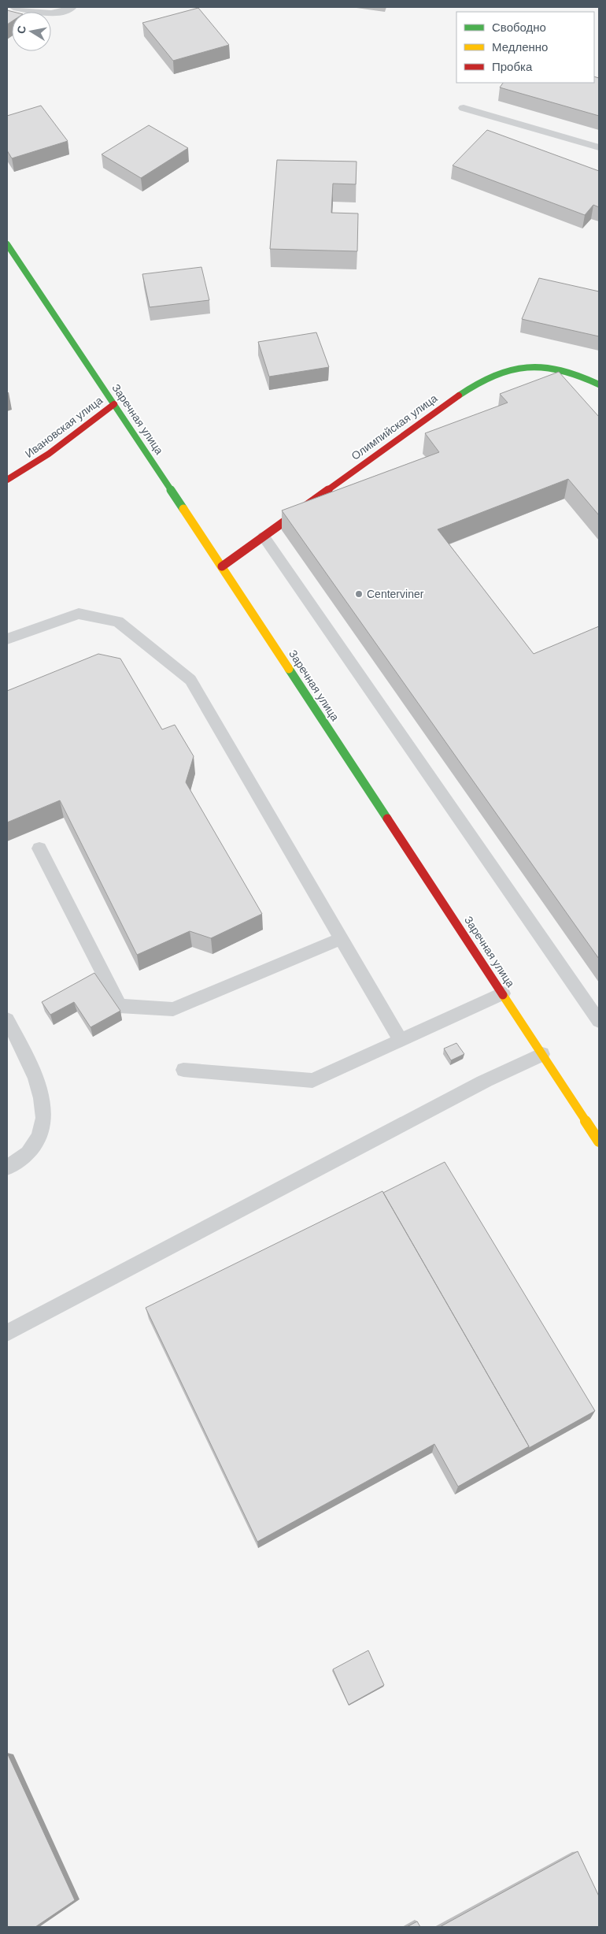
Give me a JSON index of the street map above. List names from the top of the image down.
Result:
{
  "streets": {
    "main road": ["Заречная улица", "Ивановская улица", "Олимпийская улица"]
  },
  "crossings": [
    ["Заречная улица", "Ивановская улица"],
    ["Заречная улица", "Олимпийская улица"]
  ],
  "places": ["Centerviner"],
  "legend": ["Свободно", "Медленно", "Пробка"],
  "north": "left"
}
